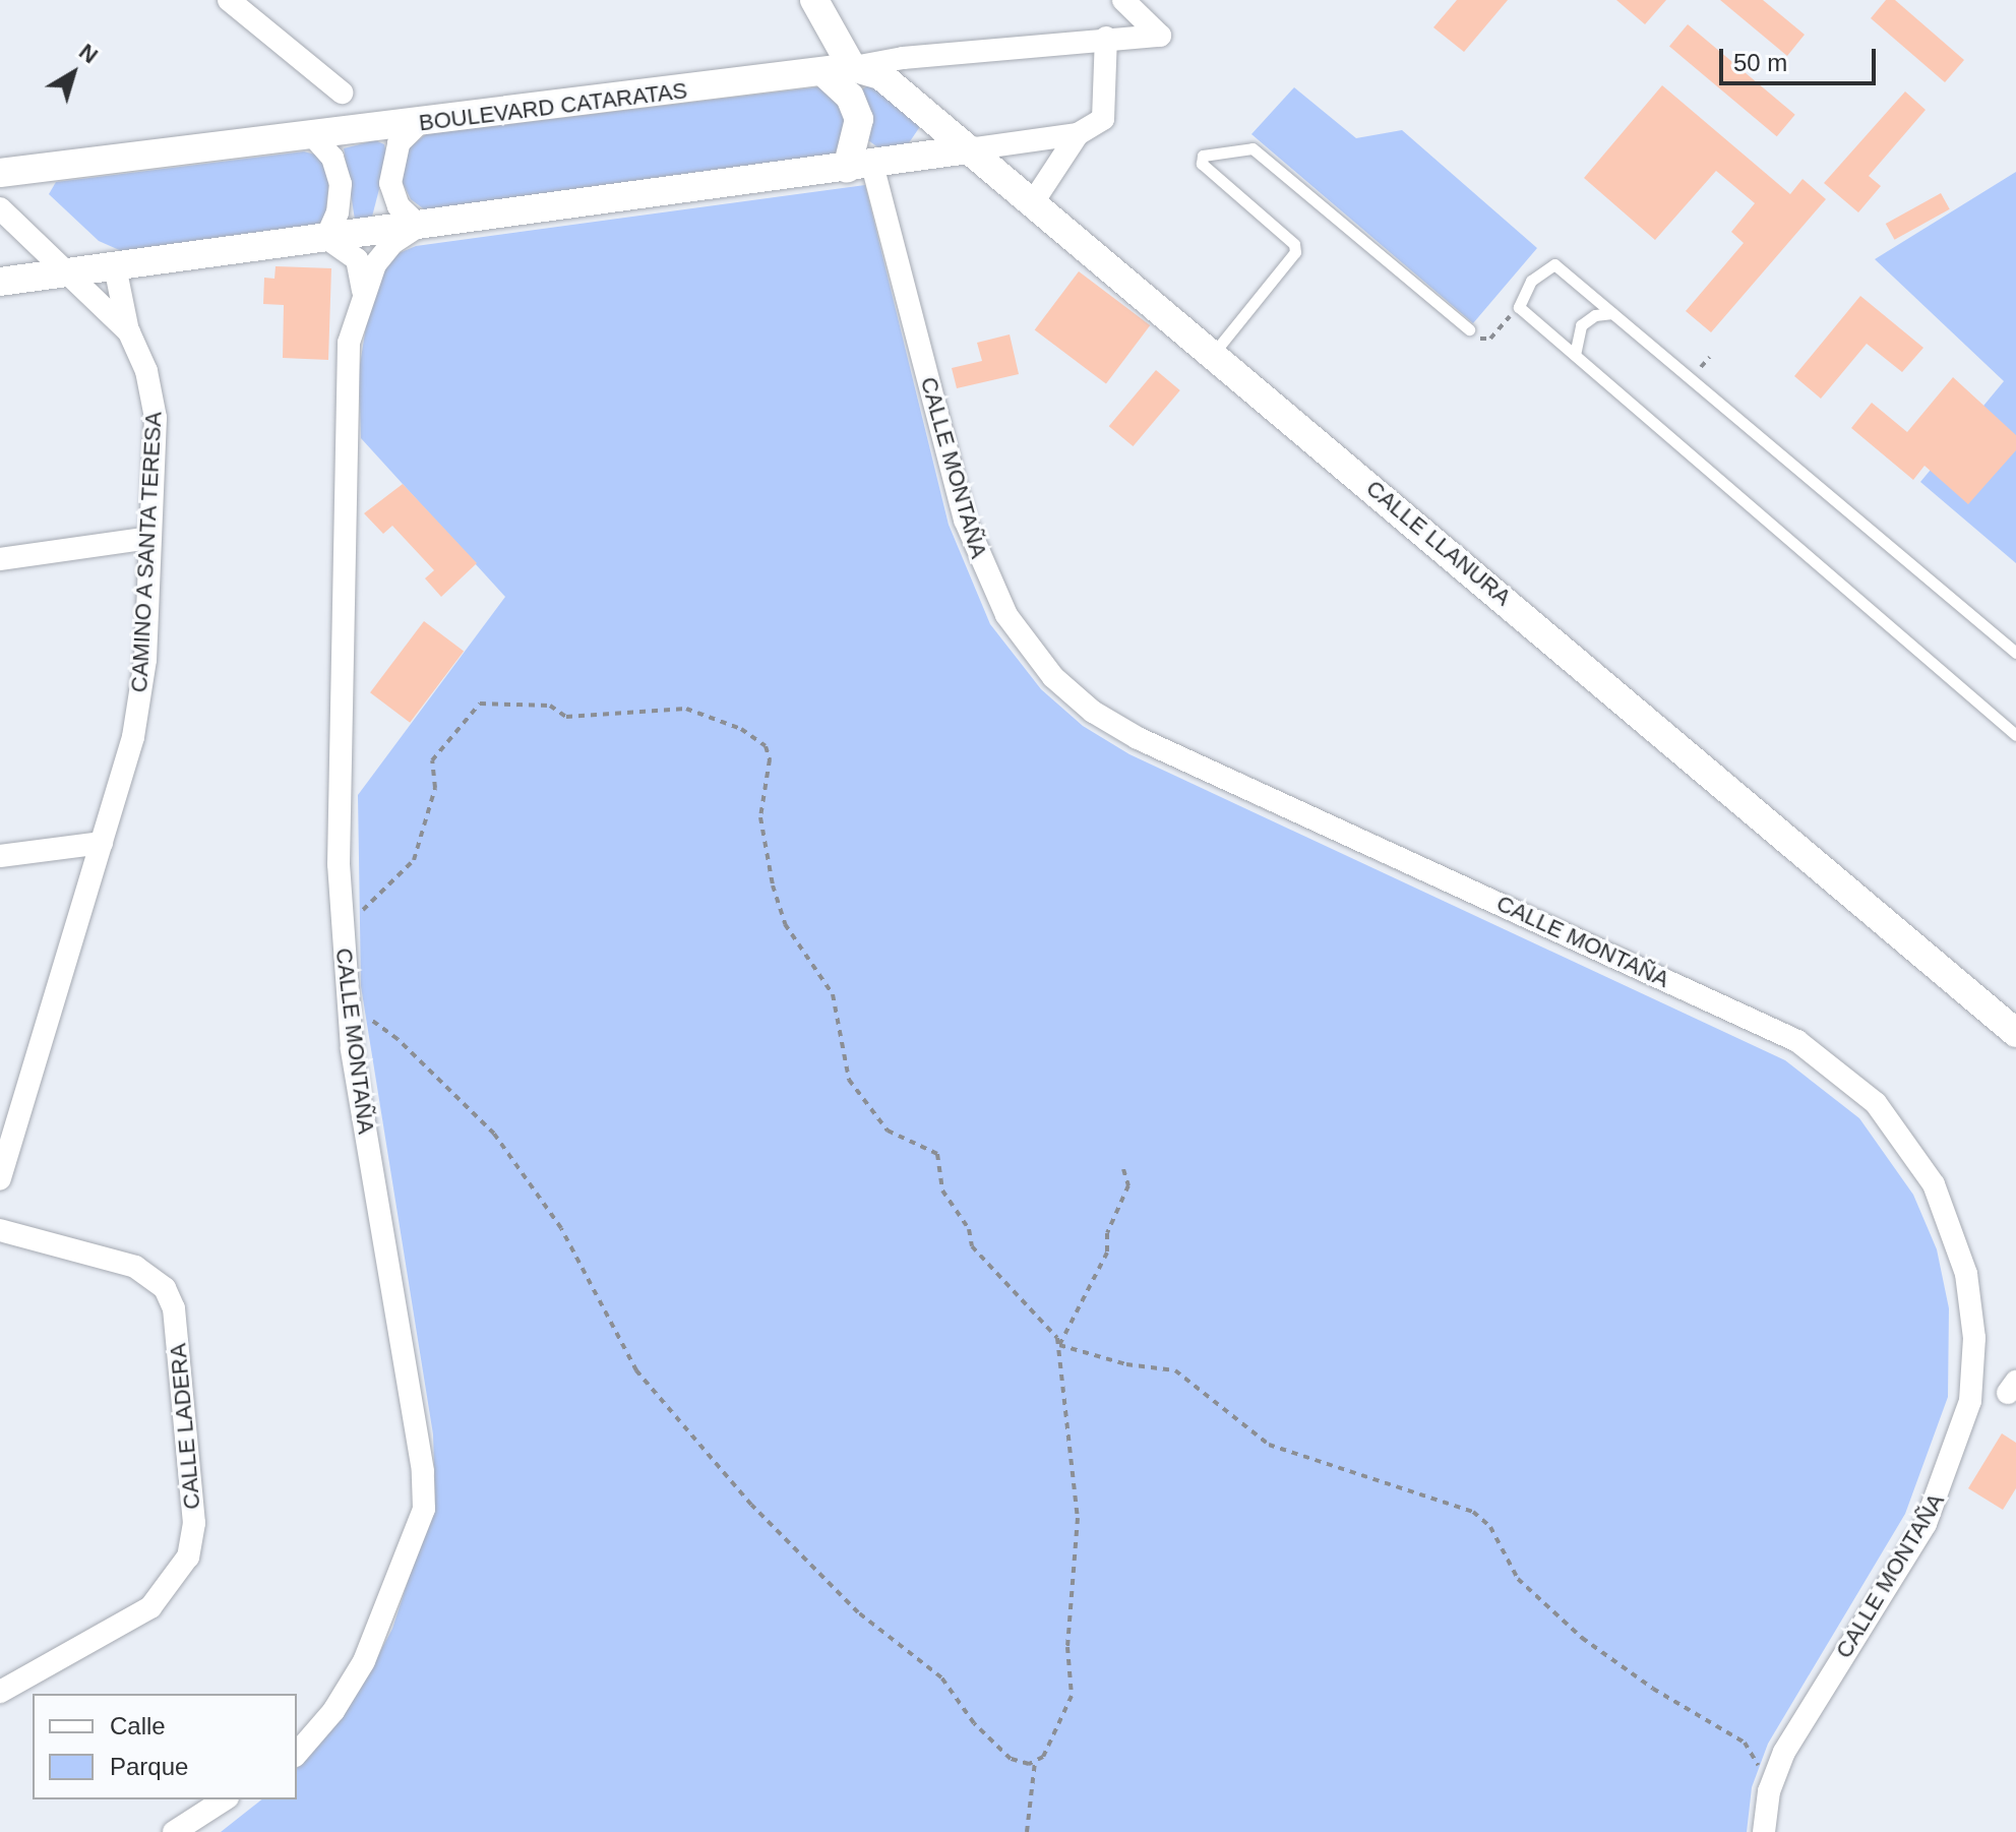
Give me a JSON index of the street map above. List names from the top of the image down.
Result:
{
  "streets": {
    "street": [
      "BOULEVARD CATARATAS",
      "CALLE MONTAÑA",
      "CALLE LLANURA",
      "CAMINO A SANTA TERESA",
      "CALLE LADERA"
    ]
  },
  "crossings": [
    ["BOULEVARD CATARATAS", "CALLE LLANURA"]
  ],
  "legend": ["Calle", "Parque"],
  "scale_bar": "50 m",
  "north": "top right"
}
